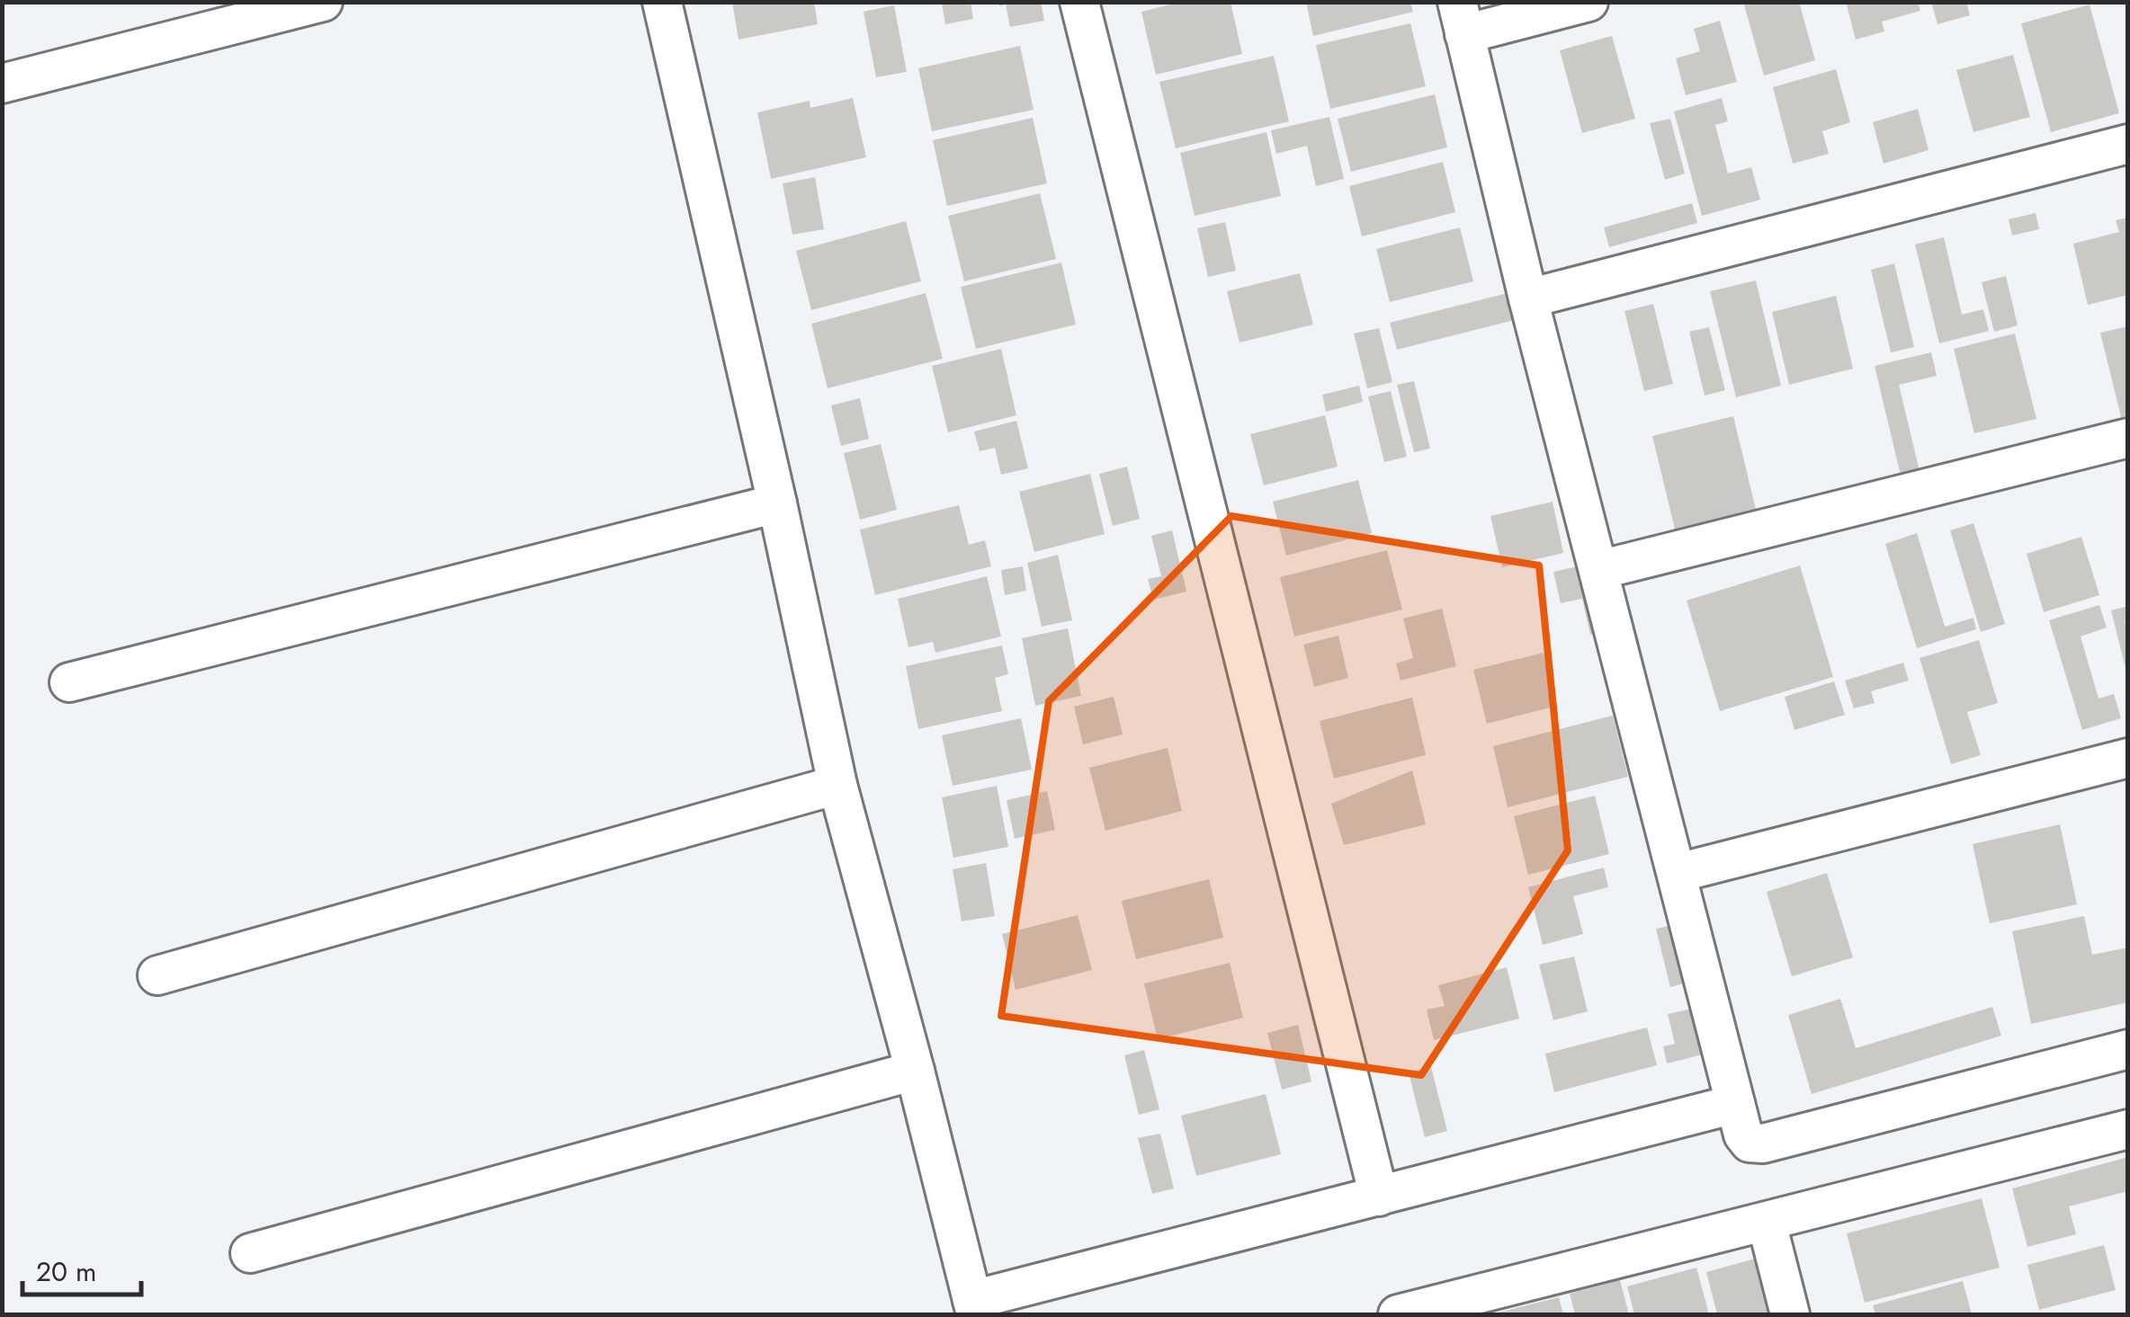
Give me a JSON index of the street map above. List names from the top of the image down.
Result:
{
  "scale_bar": "20 m"
}
